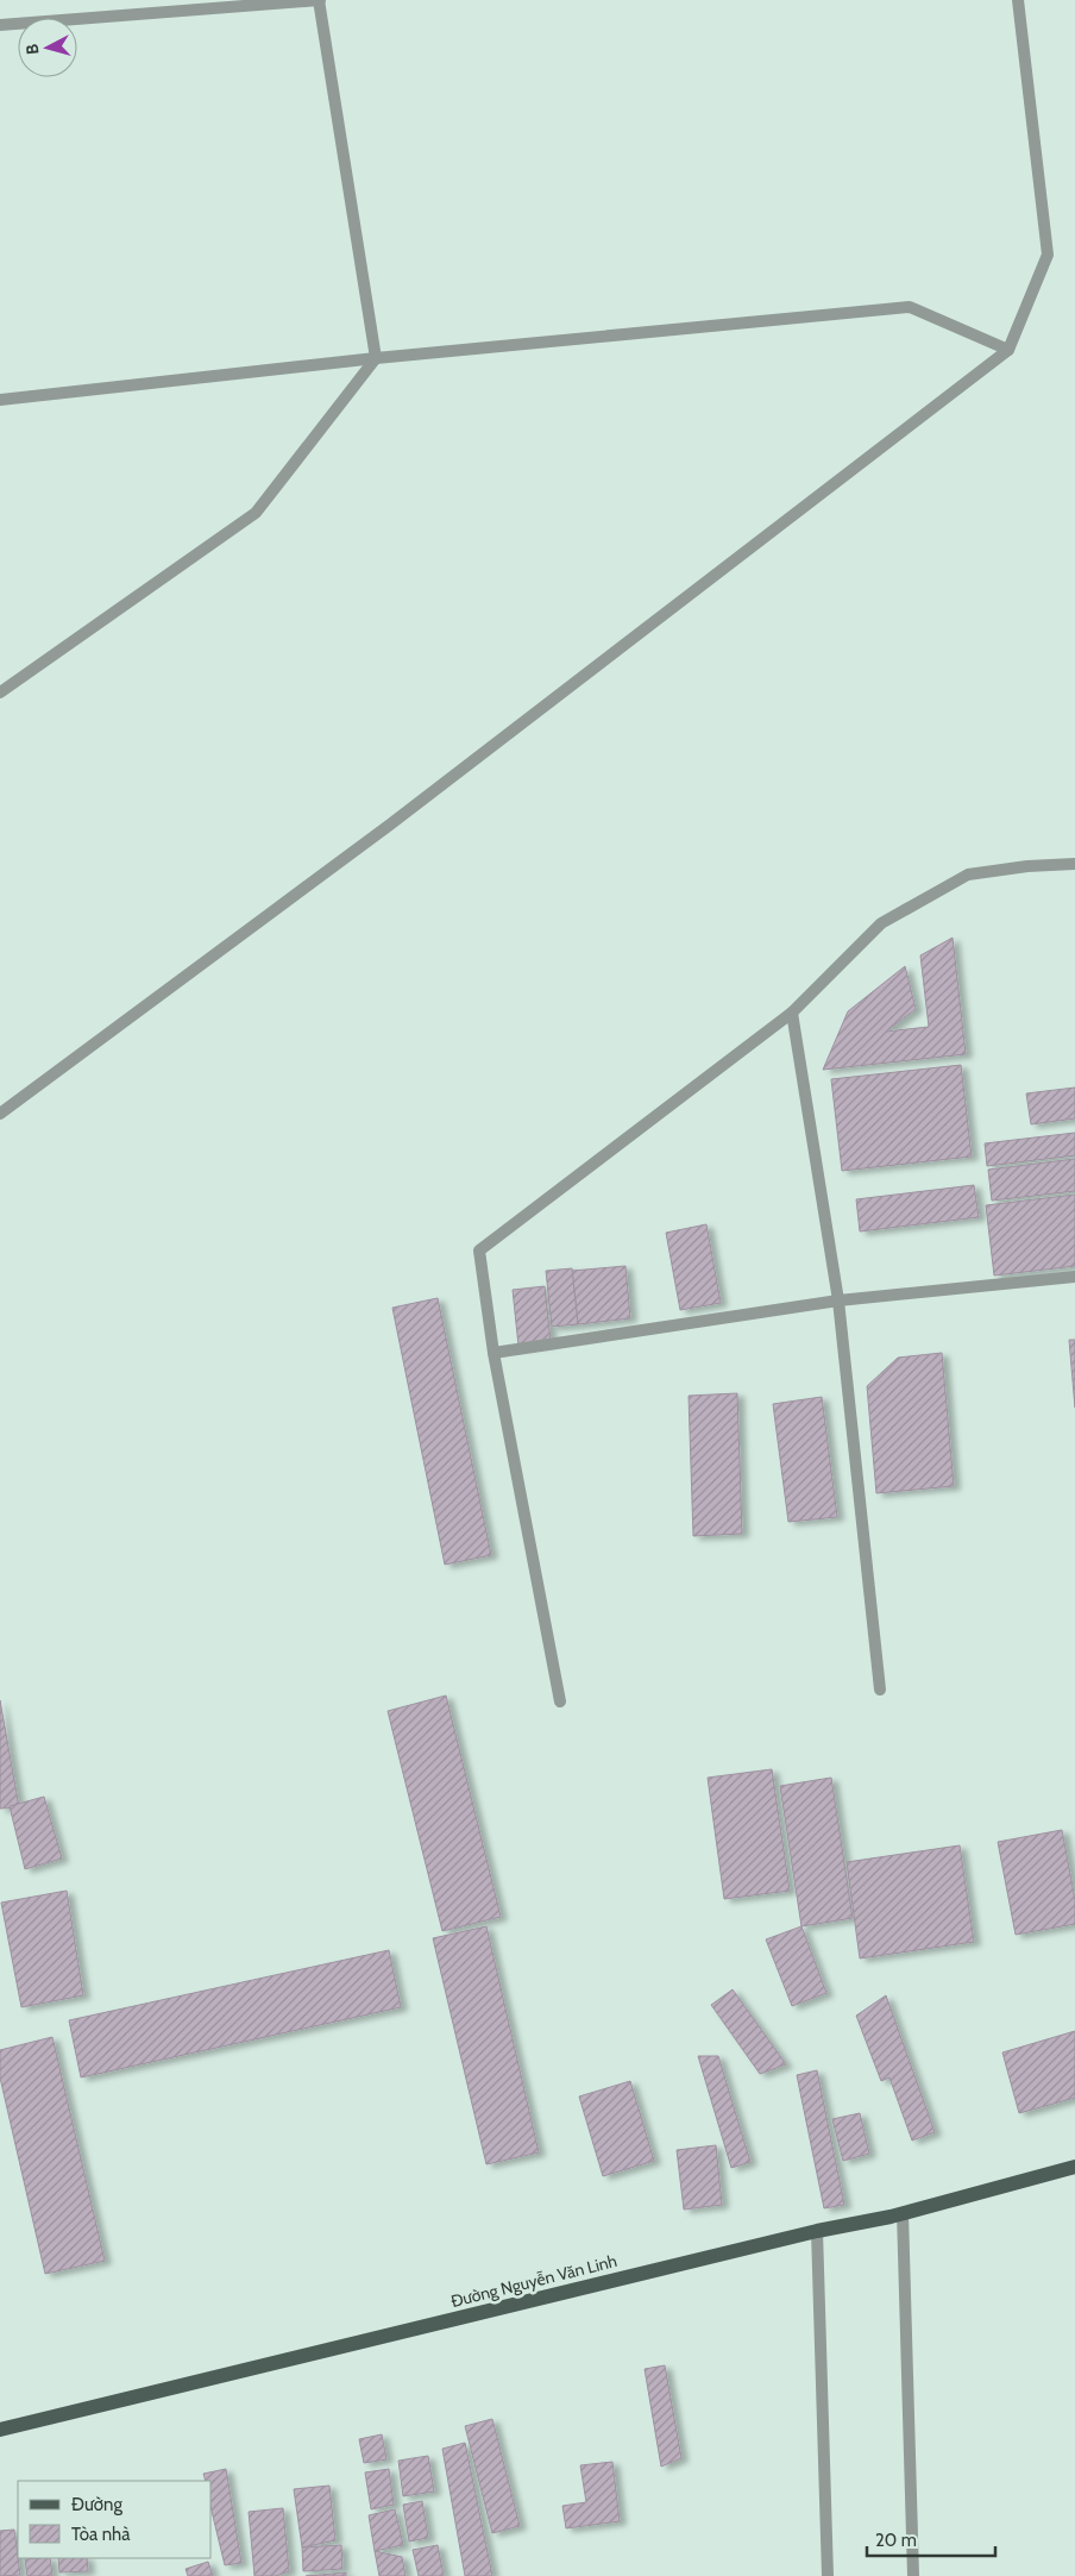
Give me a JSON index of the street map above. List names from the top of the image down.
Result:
{
  "streets": {
    "main road": ["Đường Nguyễn Văn Linh"]
  },
  "legend": ["Đường", "Tòa nhà"],
  "scale_bar": "20 m",
  "north": "left"
}
